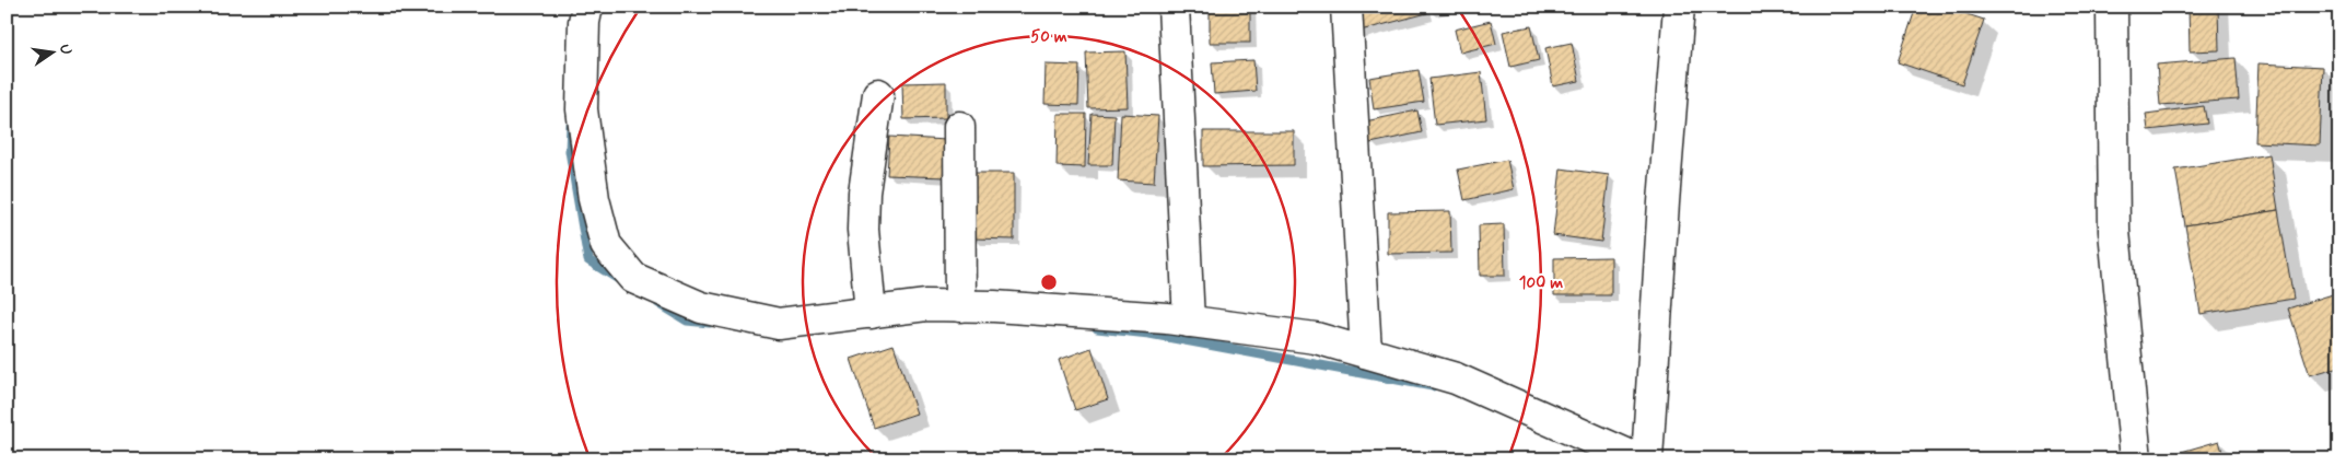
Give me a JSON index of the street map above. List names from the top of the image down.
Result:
{
  "north": "right",
  "rings": ["50 m", "100 m"]
}
